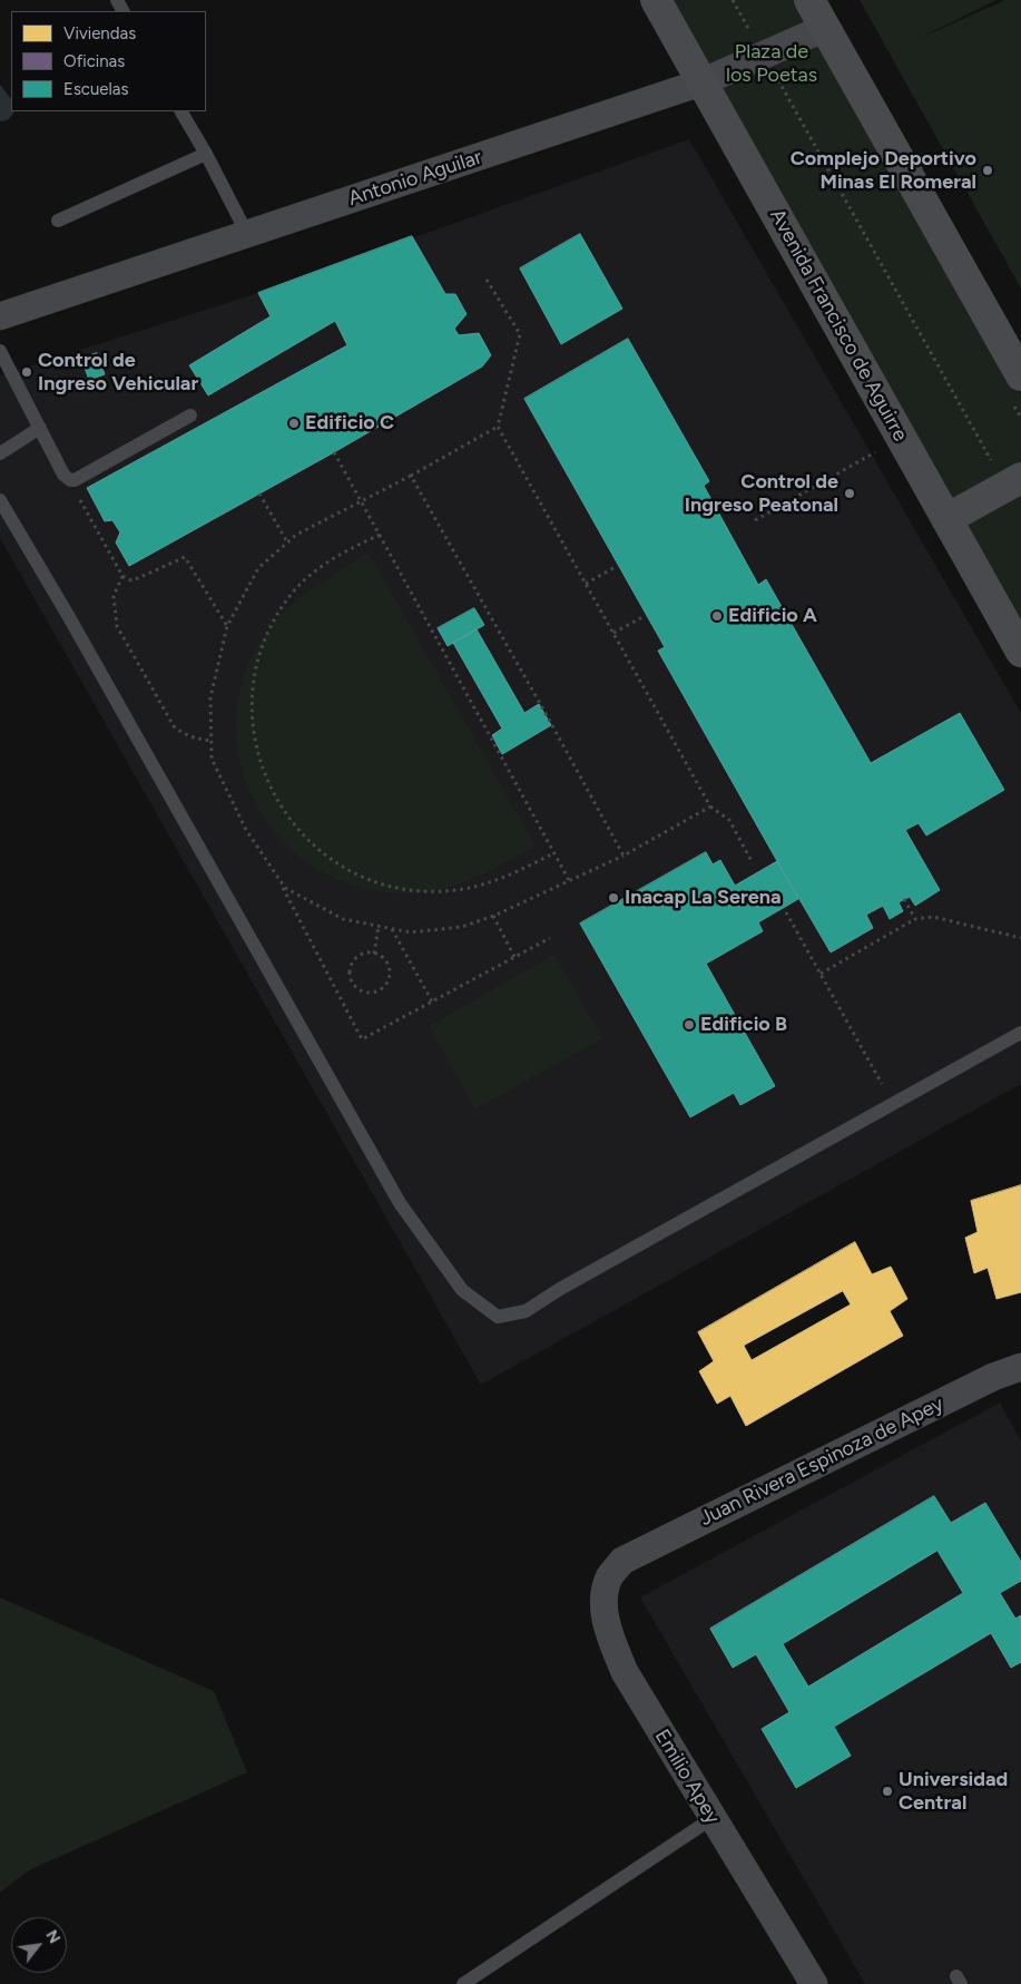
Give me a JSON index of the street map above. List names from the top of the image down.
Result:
{
  "streets": {
    "main road": ["Avenida Francisco de Aguirre"],
    "street": ["Antonio Aguilar", "Juan Rivera Espinoza de Apey", "Emilio Apey"]
  },
  "crossings": [
    ["Antonio Aguilar", "Avenida Francisco de Aguirre"],
    ["Juan Rivera Espinoza de Apey", "Emilio Apey"]
  ],
  "parks": ["Plaza de los Poetas"],
  "places": [
    "Complejo Deportivo Minas El Romeral",
    "Control de Ingreso Vehicular",
    "Edificio C",
    "Control de Ingreso Peatonal",
    "Edificio A",
    "Inacap La Serena",
    "Edificio B",
    "Universidad Central"
  ],
  "legend": ["Viviendas", "Oficinas", "Escuelas"],
  "north": "top right"
}
